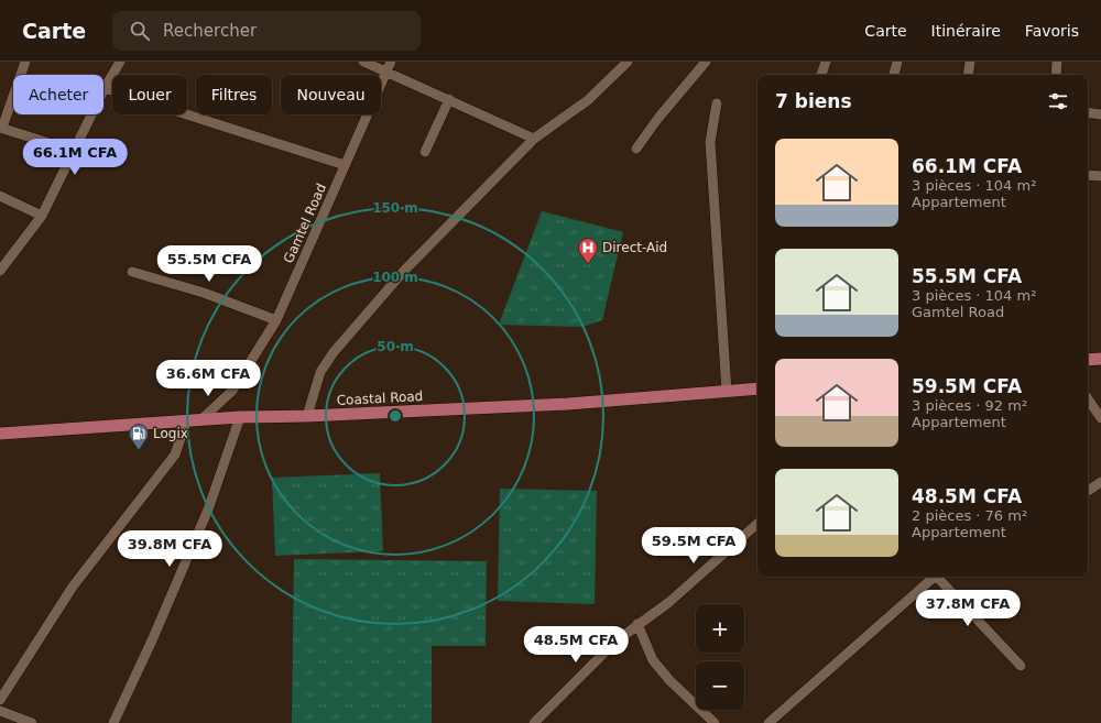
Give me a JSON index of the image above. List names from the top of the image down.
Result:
{
  "streets": {
    "main road": ["Coastal Road"],
    "street": ["Gamtel Road"]
  },
  "crossings": [
    ["Gamtel Road", "Coastal Road"]
  ],
  "places": {
    "hospital": ["Direct-Aid"],
    "fuel station": ["Logix"]
  },
  "page": {
    "header": "Carte",
    "search": "Rechercher",
    "nav": ["Carte", "Itinéraire", "Favoris"],
    "chip": [
      "Acheter",
      "Louer",
      "Filtres",
      "Nouveau"
    ],
    "heading": "7 biens",
    "list": [
      {
        "name": "66.1M CFA",
        "note": "3 pièces · 104 m² · Appartement"
      },
      {
        "name": "55.5M CFA",
        "note": "3 pièces · 104 m² · Gamtel Road"
      },
      {
        "name": "59.5M CFA",
        "note": "3 pièces · 92 m² · Appartement"
      },
      {
        "name": "48.5M CFA",
        "note": "2 pièces · 76 m² · Appartement"
      }
    ],
    "price": [
      "66.1M CFA",
      "55.5M CFA",
      "36.6M CFA",
      "59.5M CFA",
      "39.8M CFA",
      "37.8M CFA",
      "48.5M CFA"
    ],
    "map_buttons": ["+", "−"]
  },
  "rings": ["150 m", "100 m", "50 m"]
}
